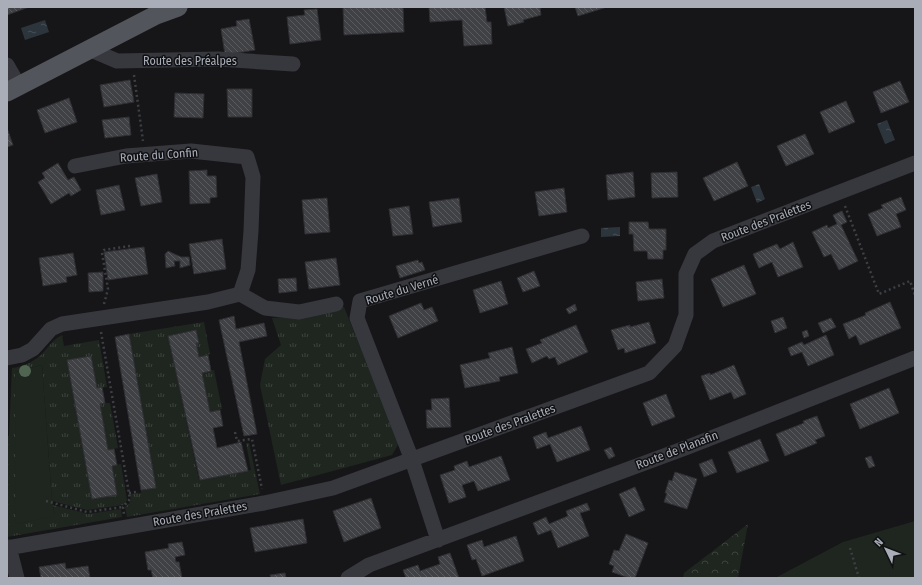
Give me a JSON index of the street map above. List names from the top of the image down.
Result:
{
  "streets": {
    "street": [
      "Route des Préalpes",
      "Route du Confin",
      "Route des Pralettes",
      "Route du Verné",
      "Route de Planafin"
    ]
  },
  "crossings": [
    ["Route des Pralettes", "Route du Verné"]
  ],
  "north": "top left"
}
